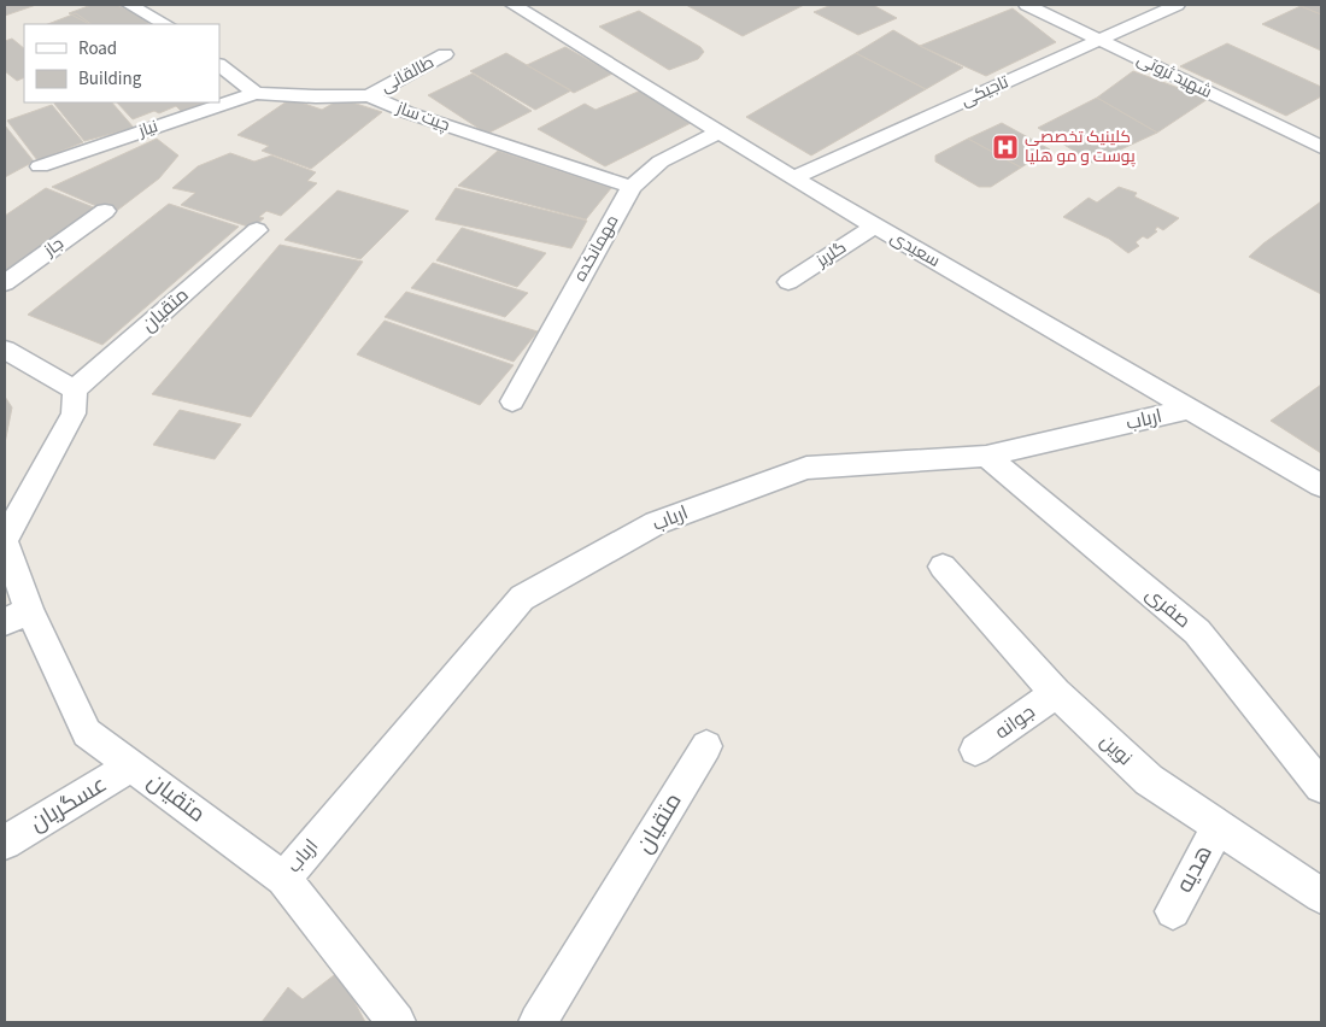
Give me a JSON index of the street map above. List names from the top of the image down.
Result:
{
  "streets": {
    "street": [
      "طالقانی",
      "شهید ثروتی",
      "تاجیکی",
      "چیت ساز",
      "نیاز",
      "جاز",
      "مهمانکده",
      "سعیدی",
      "گلریز",
      "متقیان",
      "ارباب",
      "صفری",
      "جوانه",
      "نوین",
      "عسگریان",
      "هدیه"
    ]
  },
  "crossings": [
    ["طالقانی", "چیت ساز"],
    ["شهید ثروتی", "تاجیکی"],
    ["تاجیکی", "سعیدی"],
    ["چیت ساز", "نیاز"],
    ["چیت ساز", "مهمانکده"],
    ["مهمانکده", "سعیدی"],
    ["سعیدی", "گلریز"],
    ["سعیدی", "ارباب"],
    ["متقیان", "ارباب"],
    ["متقیان", "عسگریان"],
    ["ارباب", "صفری"],
    ["جوانه", "نوین"],
    ["نوین", "هدیه"]
  ],
  "places": {
    "hospital": ["کلینیک تخصصی پوست و مو هلیا"]
  },
  "legend": ["Road", "Building"]
}
